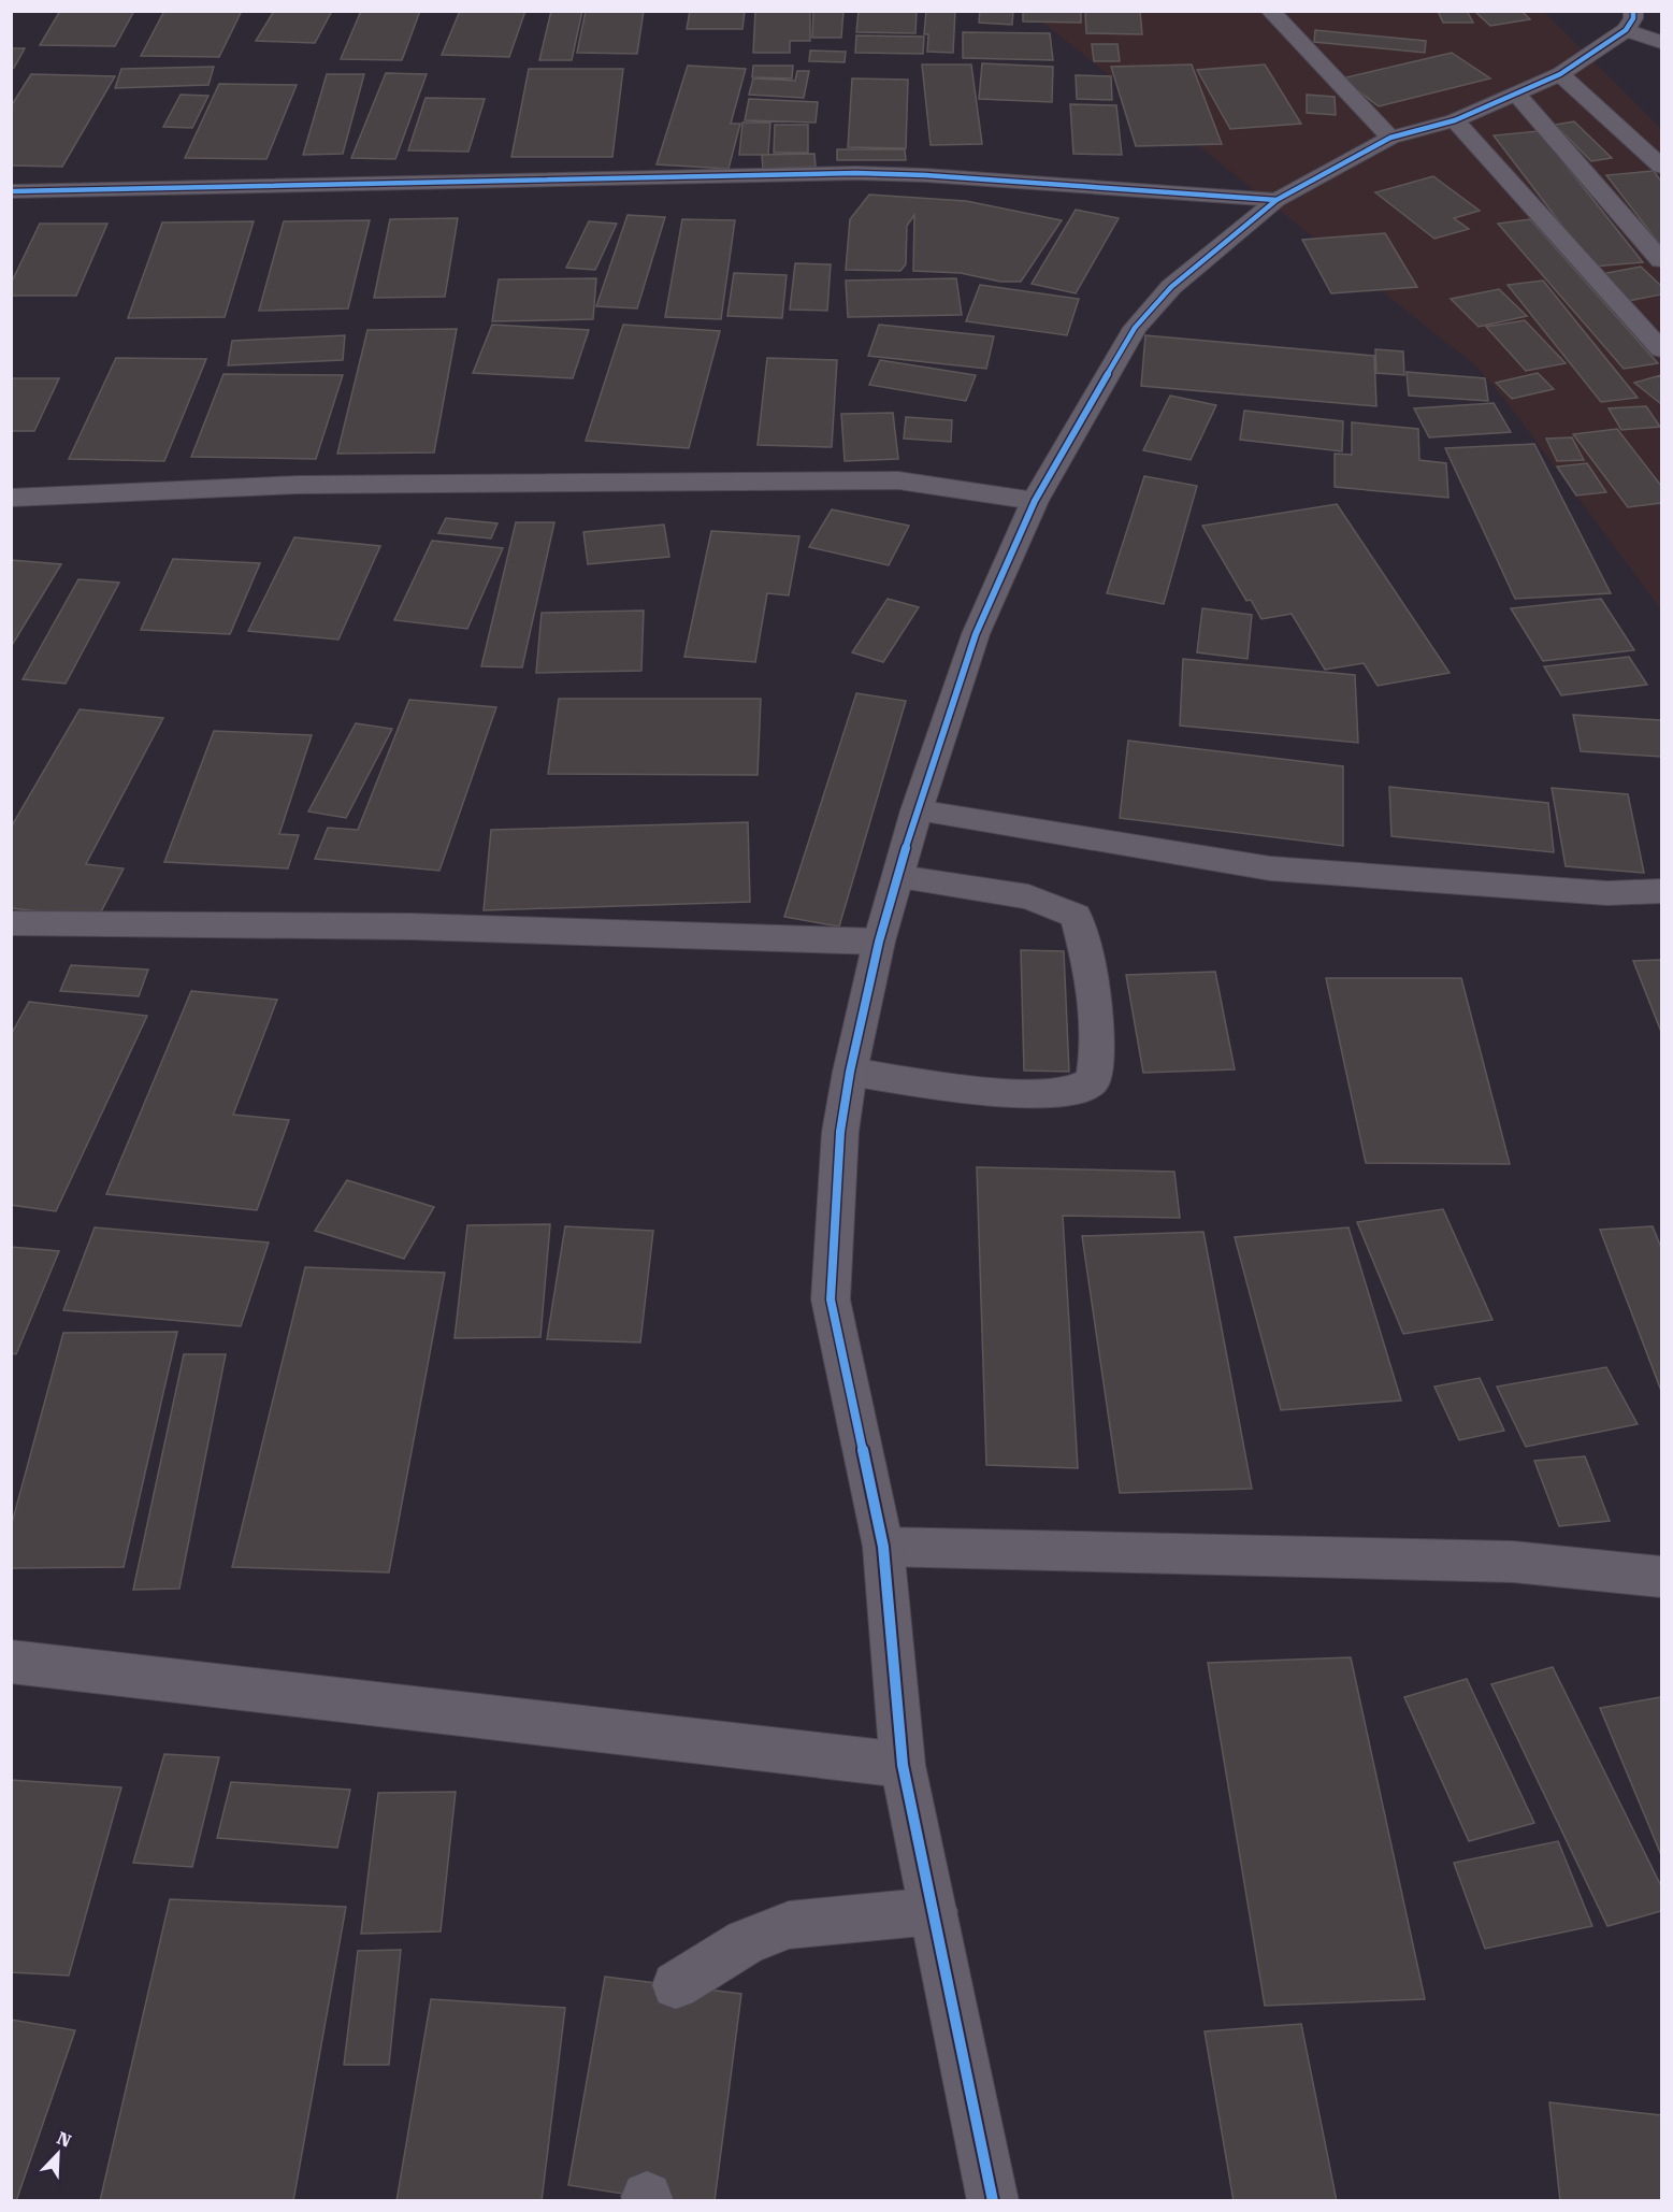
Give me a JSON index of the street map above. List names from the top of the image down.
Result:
{
  "north": "top right"
}
